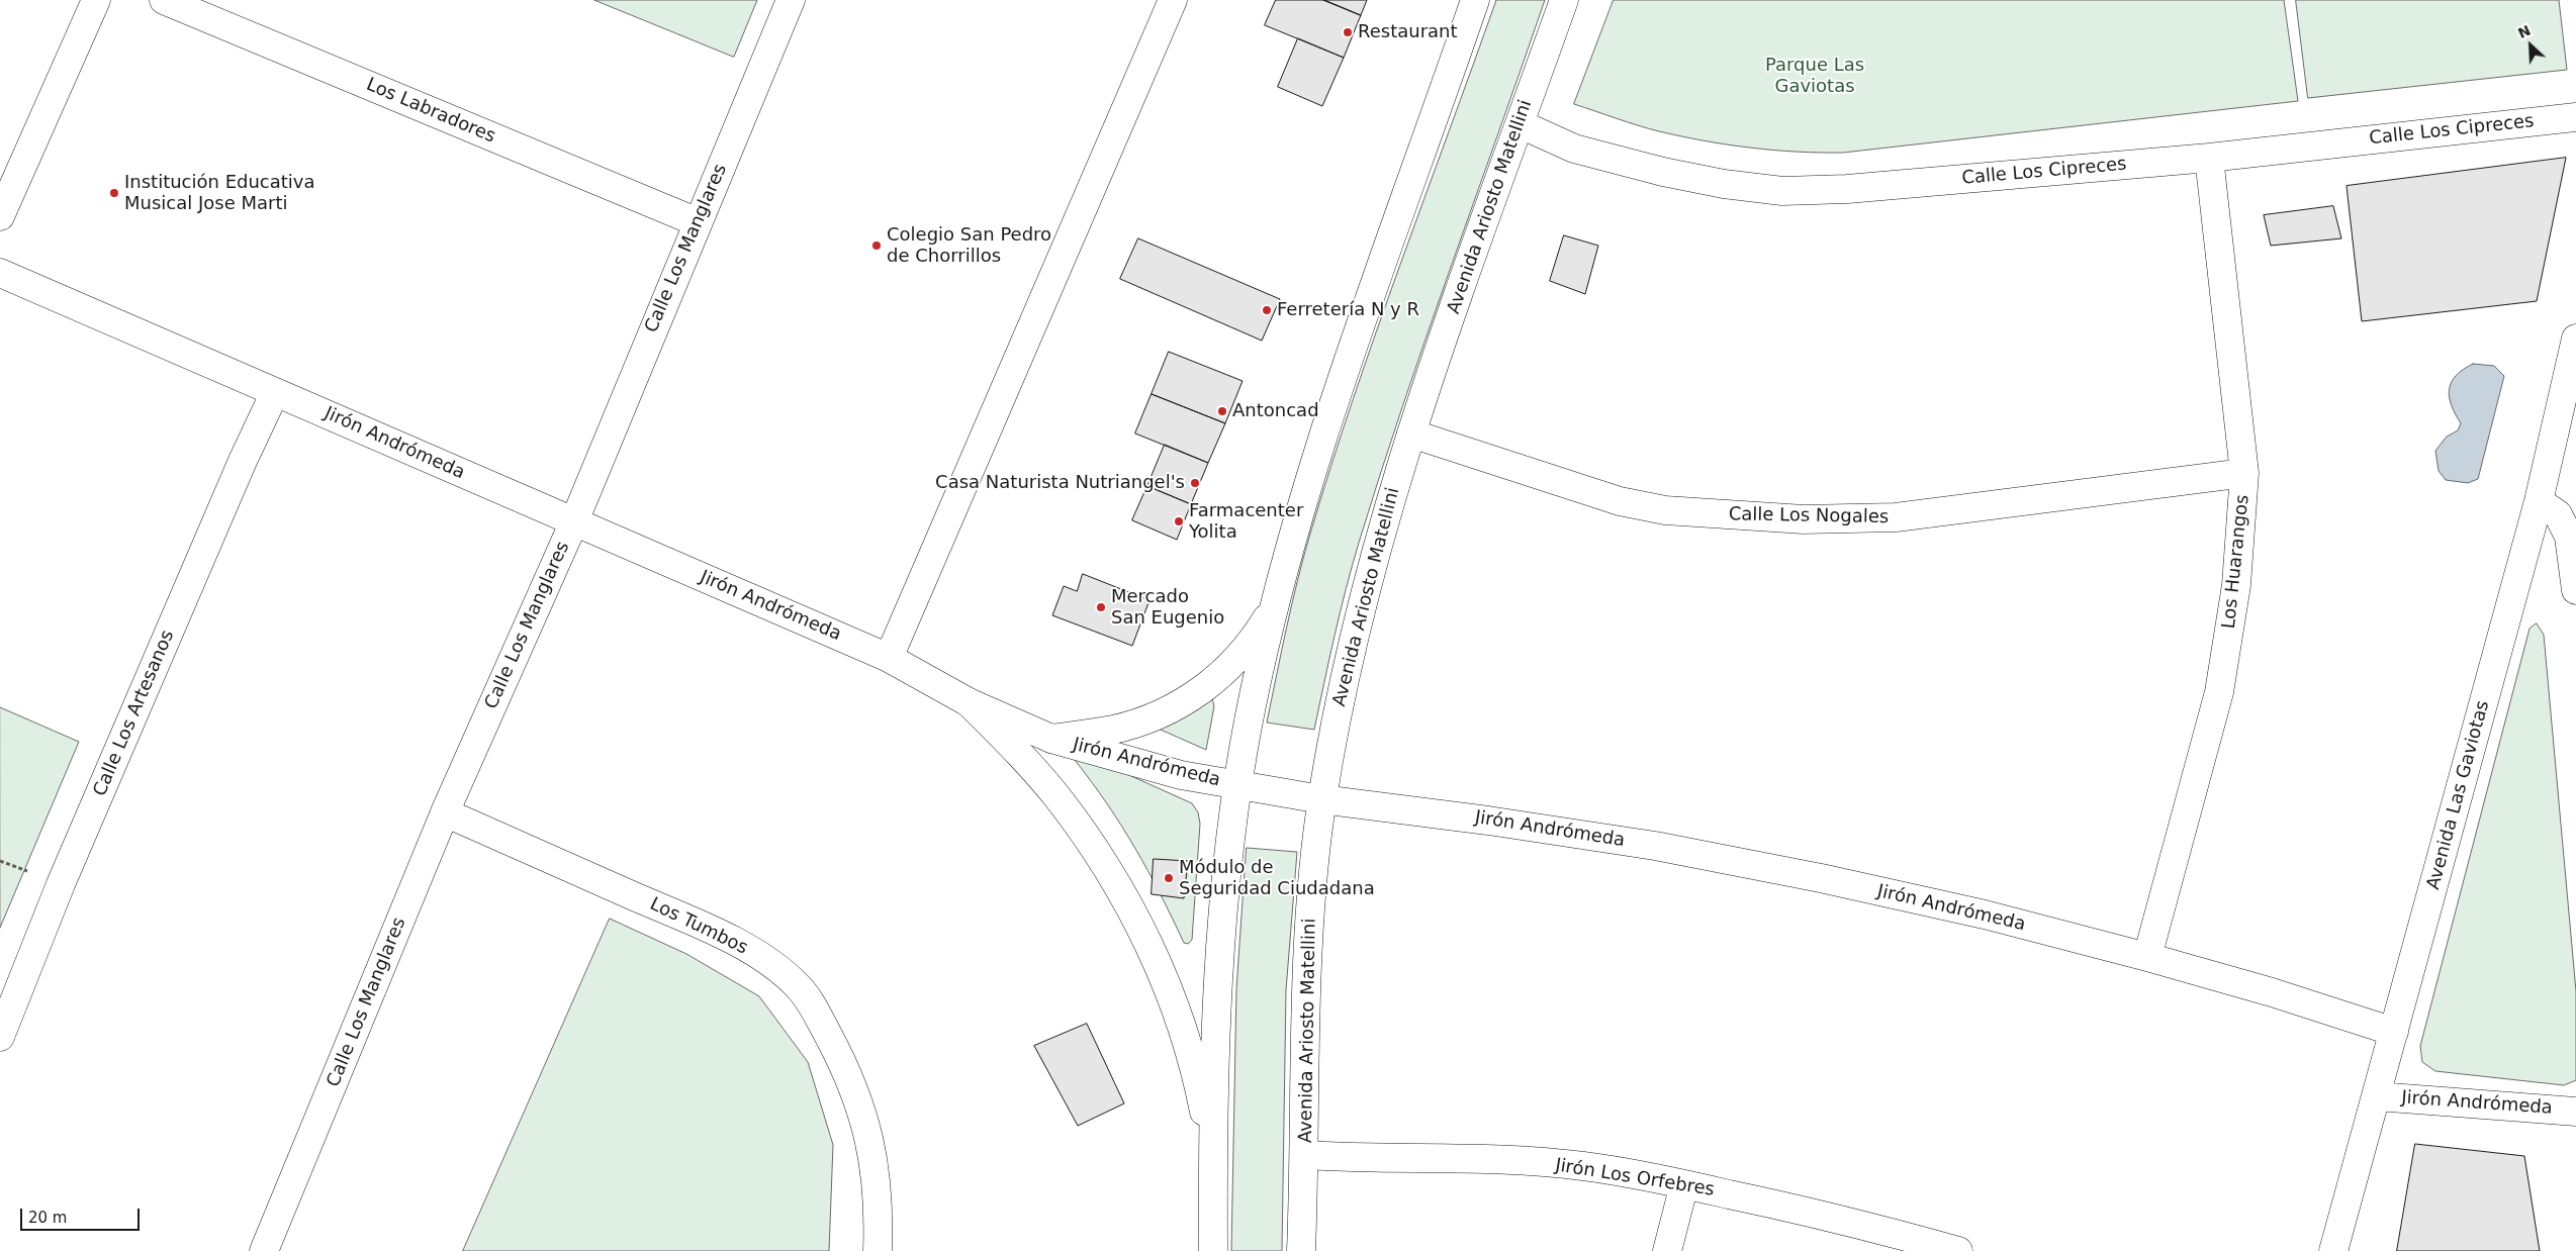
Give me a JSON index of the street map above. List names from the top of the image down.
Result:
{
  "streets": {
    "street": [
      "Los Labradores",
      "Calle Los Cipreces",
      "Avenida Ariosto Matellini",
      "Calle Los Manglares",
      "Jirón Andrómeda",
      "Calle Los Nogales",
      "Los Huarangos",
      "Calle Los Artesanos",
      "Avenida Las Gaviotas",
      "Los Tumbos",
      "Jirón Los Orfebres"
    ]
  },
  "crossings": [
    ["Los Labradores", "Calle Los Manglares"],
    ["Calle Los Cipreces", "Avenida Ariosto Matellini"],
    ["Calle Los Cipreces", "Los Huarangos"],
    ["Avenida Ariosto Matellini", "Jirón Andrómeda"],
    ["Avenida Ariosto Matellini", "Calle Los Nogales"],
    ["Avenida Ariosto Matellini", "Jirón Los Orfebres"],
    ["Calle Los Manglares", "Jirón Andrómeda"],
    ["Calle Los Manglares", "Los Tumbos"],
    ["Jirón Andrómeda", "Los Huarangos"],
    ["Jirón Andrómeda", "Calle Los Artesanos"],
    ["Jirón Andrómeda", "Avenida Las Gaviotas"],
    ["Calle Los Nogales", "Los Huarangos"]
  ],
  "parks": ["Parque Las Gaviotas"],
  "places": [
    "Restaurant",
    "Institución Educativa Musical Jose Marti",
    "Colegio San Pedro de Chorrillos",
    "Ferretería N y R",
    "Antoncad",
    "Casa Naturista Nutriangel's",
    "Farmacenter Yolita",
    "Mercado San Eugenio",
    "Módulo de Seguridad Ciudadana"
  ],
  "scale_bar": "20 m",
  "north": "top left"
}
